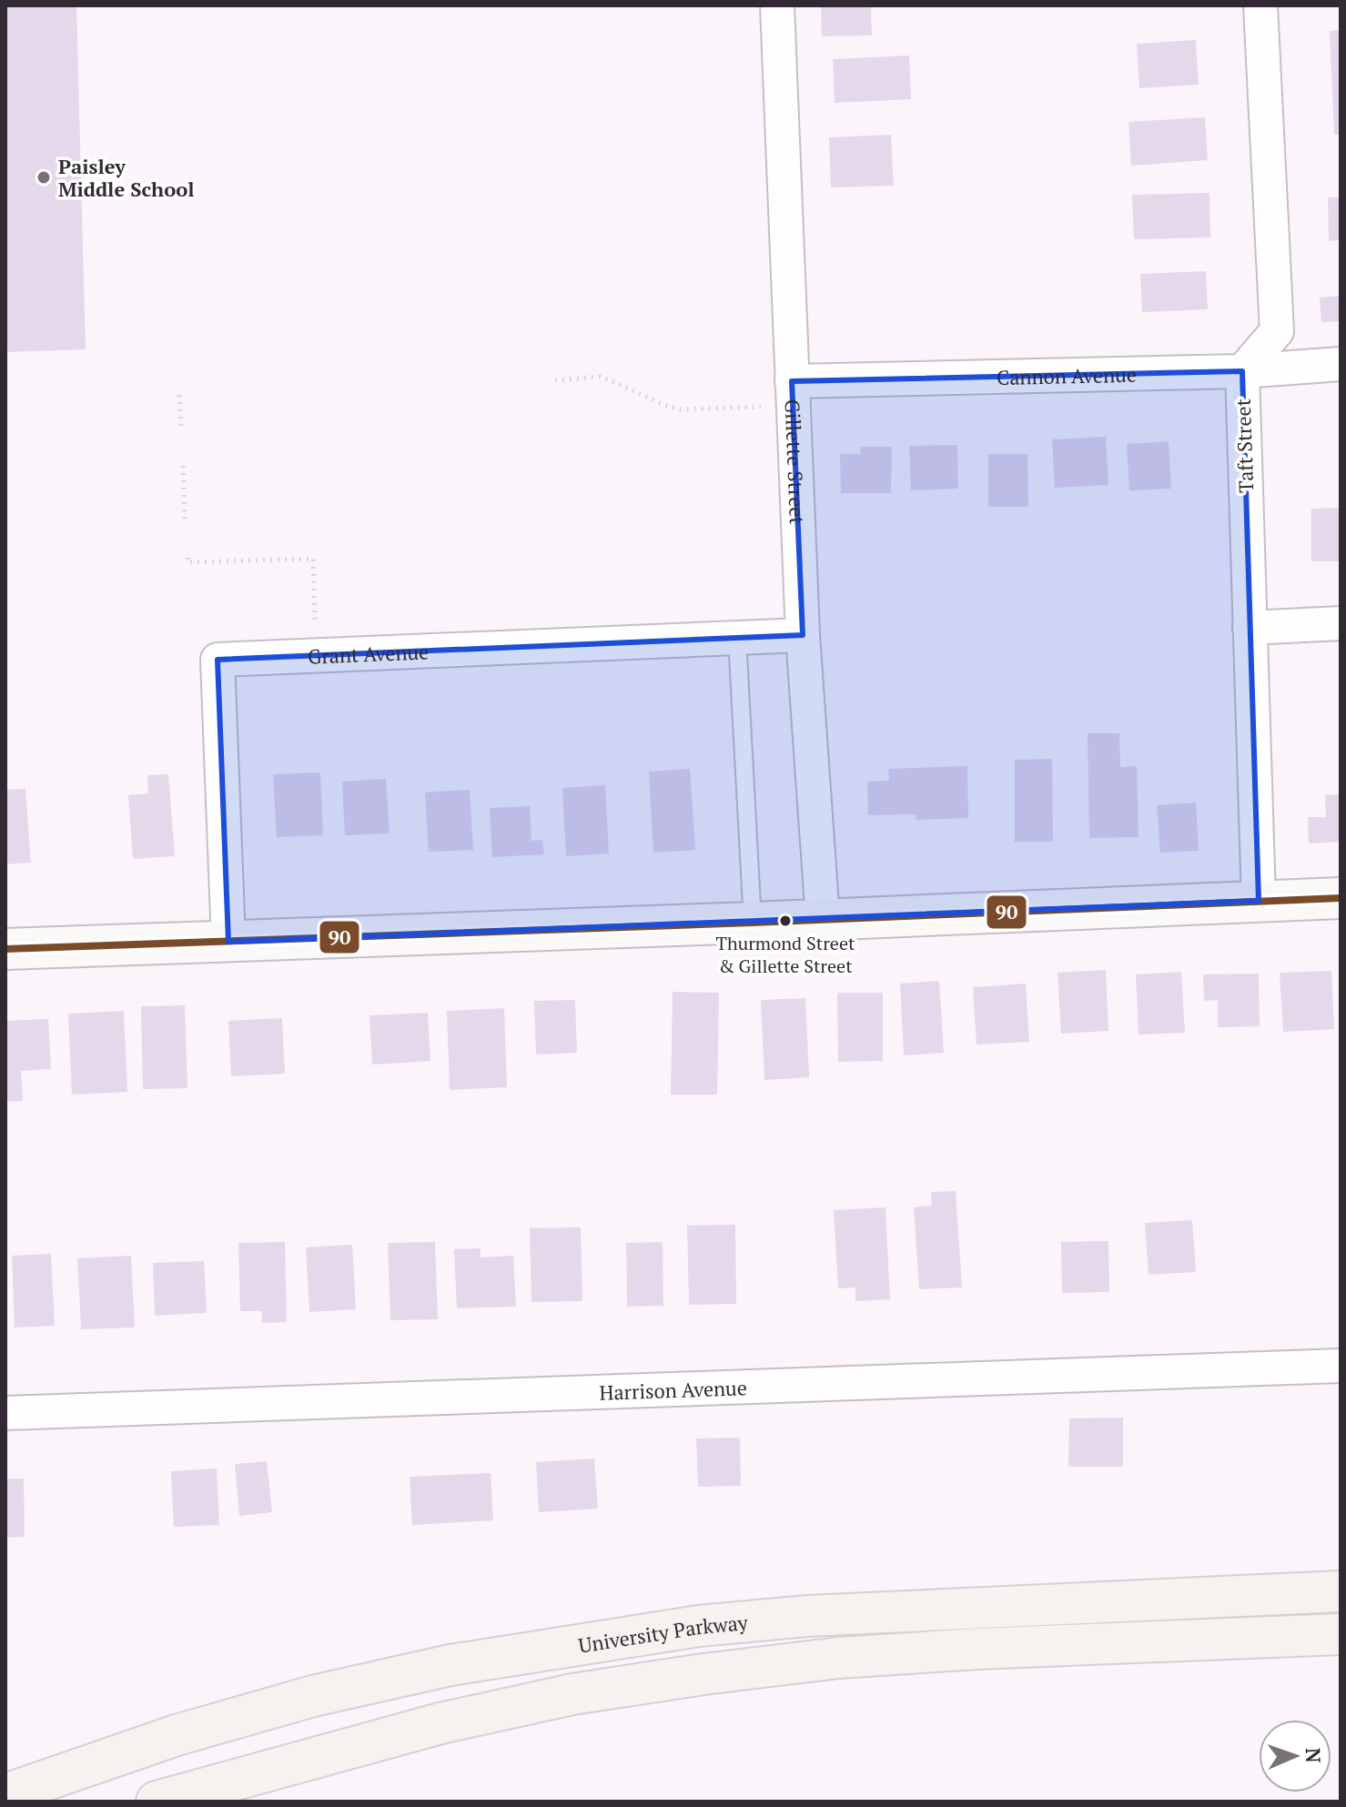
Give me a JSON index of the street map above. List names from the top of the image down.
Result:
{
  "streets": {
    "main road": ["University Parkway"],
    "street": [
      "Cannon Avenue",
      "Taft Street",
      "Gillette Street",
      "Grant Avenue",
      "Harrison Avenue"
    ]
  },
  "crossings": [
    ["Cannon Avenue", "Taft Street"],
    ["Cannon Avenue", "Gillette Street"],
    ["Gillette Street", "Grant Avenue"]
  ],
  "places": ["Paisley Middle School", "Thurmond Street & Gillette Street"],
  "lines": ["transit line 90"],
  "north": "right"
}
